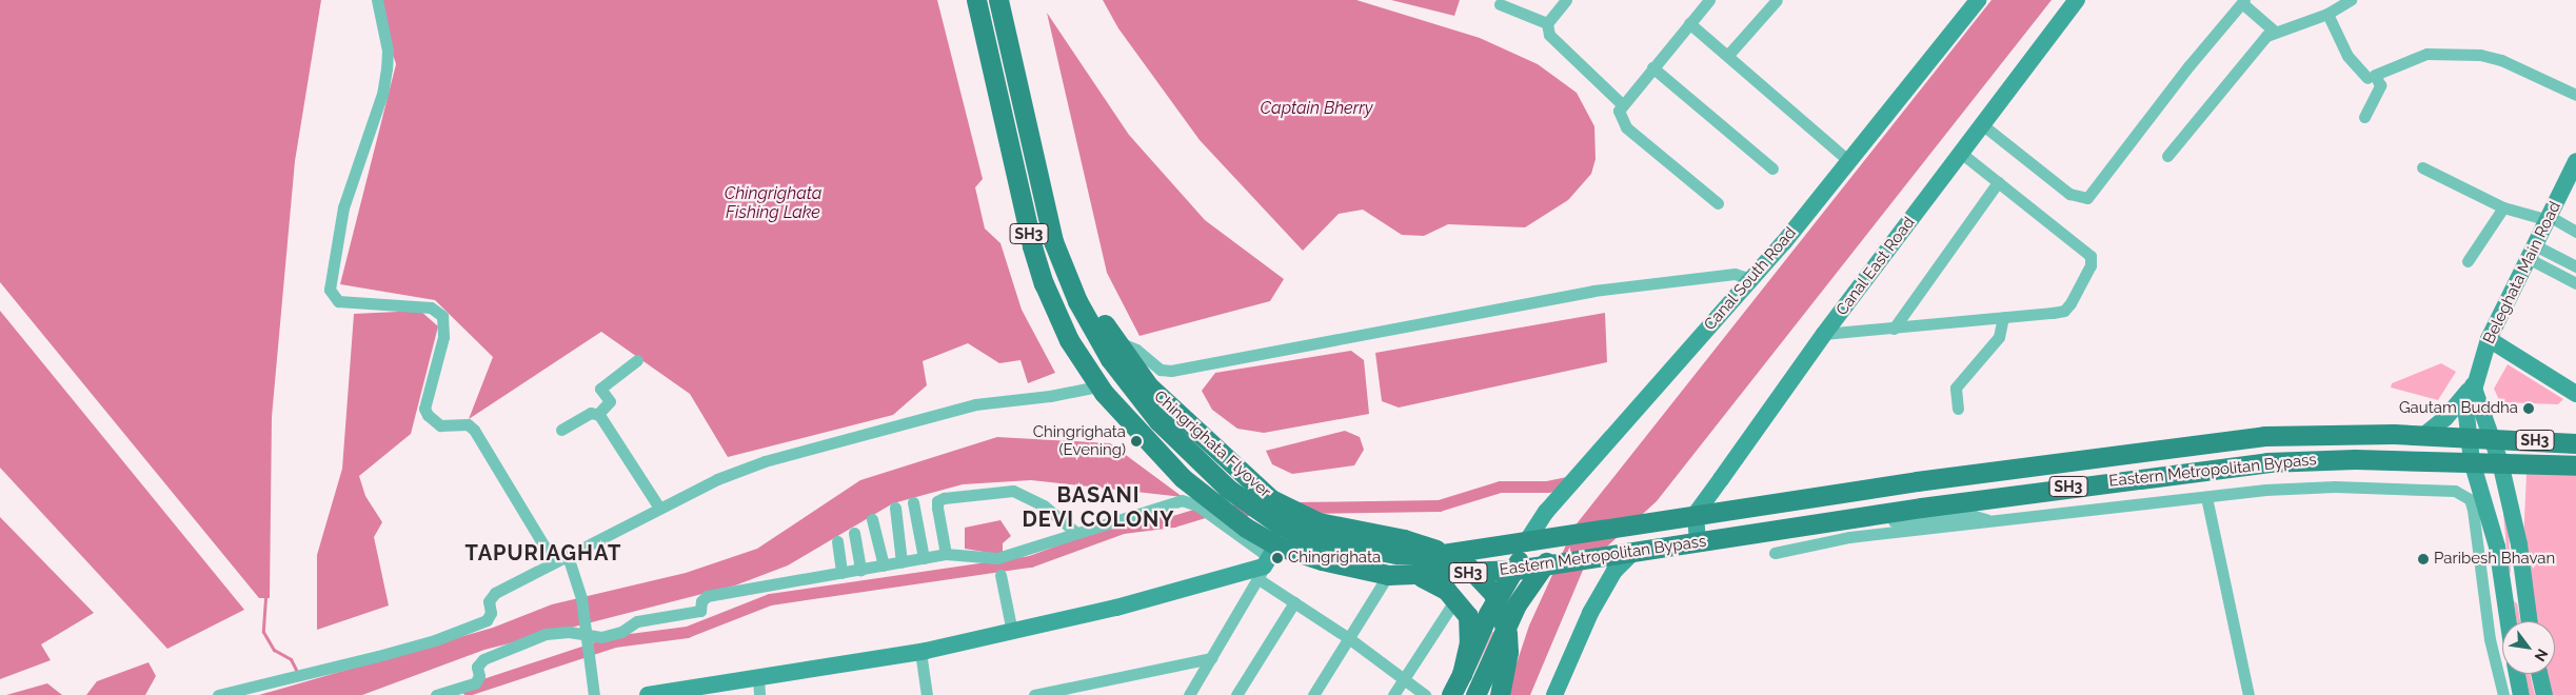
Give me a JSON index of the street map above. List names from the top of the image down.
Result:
{
  "streets": {
    "main road": ["SH3", "Chingrighata Flyover", "Eastern Metropolitan Bypass"],
    "street": ["Canal East Road", "Beleghata Main Road", "Canal South Road"]
  },
  "crossings": [
    ["Canal East Road", "Eastern Metropolitan Bypass"],
    ["Canal South Road", "Eastern Metropolitan Bypass"],
    ["Chingrighata Flyover", "Eastern Metropolitan Bypass"]
  ],
  "districts": ["BASANI DEVI COLONY", "TAPURIAGHAT"],
  "water": ["Captain Bherry", "Chingrighata Fishing Lake"],
  "places": [
    "Gautam Buddha",
    "Chingrighata (Evening)",
    "Chingrighata",
    "Paribesh Bhavan"
  ],
  "north": "bottom right"
}
